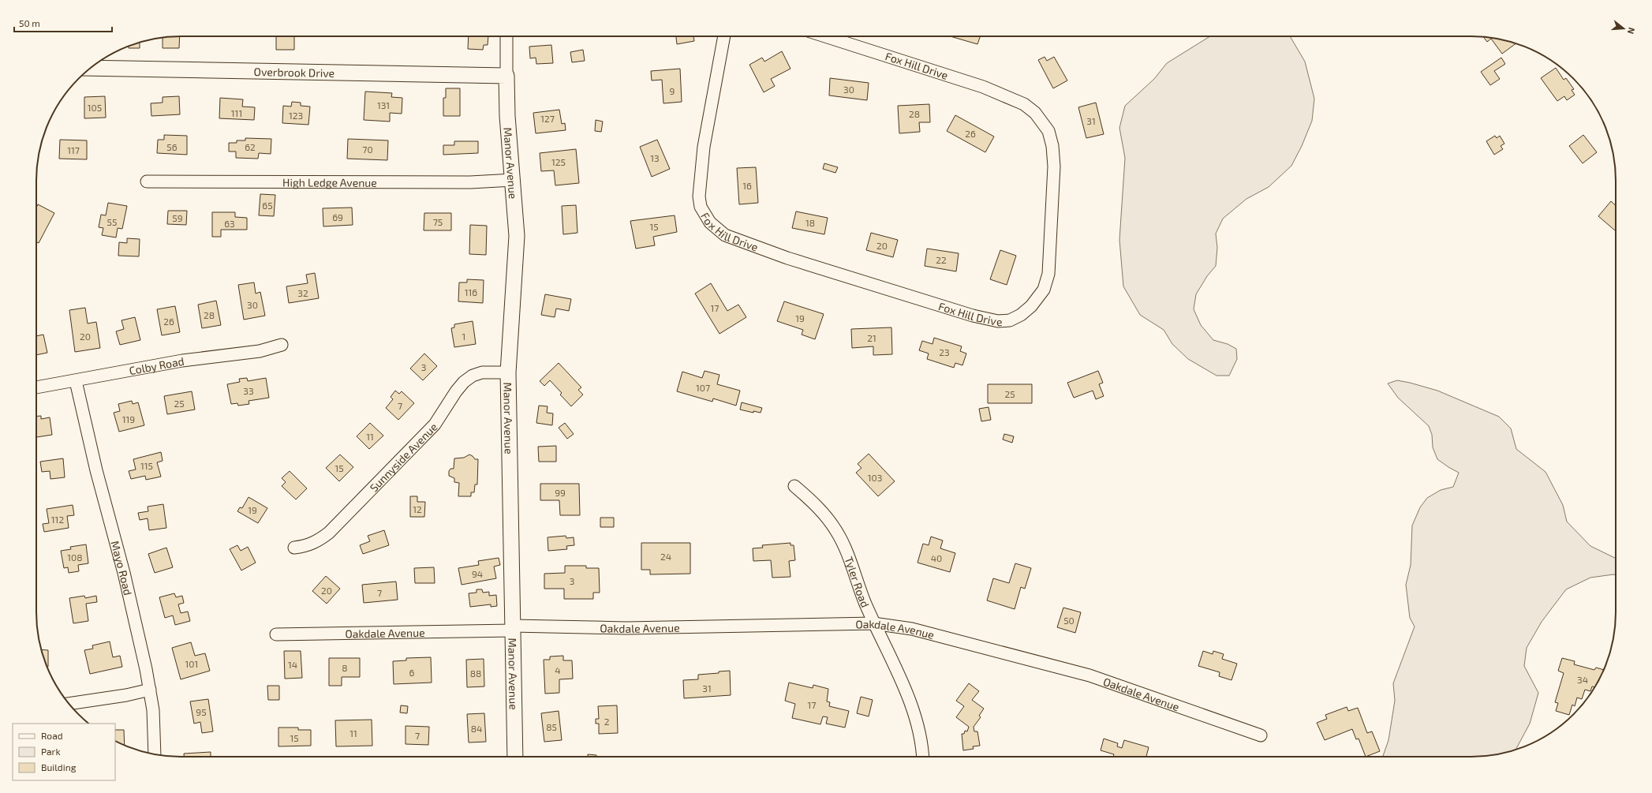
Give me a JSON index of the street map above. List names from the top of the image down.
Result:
{
  "streets": {
    "street": [
      "Fox Hill Drive",
      "Overbrook Drive",
      "Manor Avenue",
      "High Ledge Avenue",
      "Colby Road",
      "Sunnyside Avenue",
      "Mayo Road",
      "Tyler Road",
      "Oakdale Avenue"
    ]
  },
  "crossings": [
    ["Overbrook Drive", "Manor Avenue"],
    ["Manor Avenue", "High Ledge Avenue"],
    ["Manor Avenue", "Sunnyside Avenue"],
    ["Manor Avenue", "Oakdale Avenue"],
    ["Colby Road", "Mayo Road"],
    ["Tyler Road", "Oakdale Avenue"]
  ],
  "house_numbers": [
    "30",
    "9",
    "131",
    "105",
    "111",
    "28",
    "123",
    "127",
    "31",
    "26",
    "56",
    "62",
    "70",
    "117",
    "13",
    "125",
    "16",
    "65",
    "69",
    "59",
    "55",
    "75",
    "18",
    "63",
    "15",
    "20",
    "22",
    "116",
    "32",
    "30",
    "17",
    "28",
    "19",
    "26",
    "20",
    "1",
    "21",
    "23",
    "3",
    "107",
    "33",
    "25",
    "25",
    "7",
    "119",
    "11",
    "115",
    "15",
    "103",
    "99",
    "12",
    "19",
    "112",
    "24",
    "108",
    "40",
    "94",
    "3",
    "20",
    "7",
    "50",
    "101",
    "14",
    "8",
    "4",
    "6",
    "88",
    "34",
    "31",
    "17",
    "95",
    "2",
    "85",
    "84",
    "11",
    "7",
    "15"
  ],
  "legend": ["Road", "Park", "Building"],
  "scale_bar": "50 m",
  "north": "right"
}
